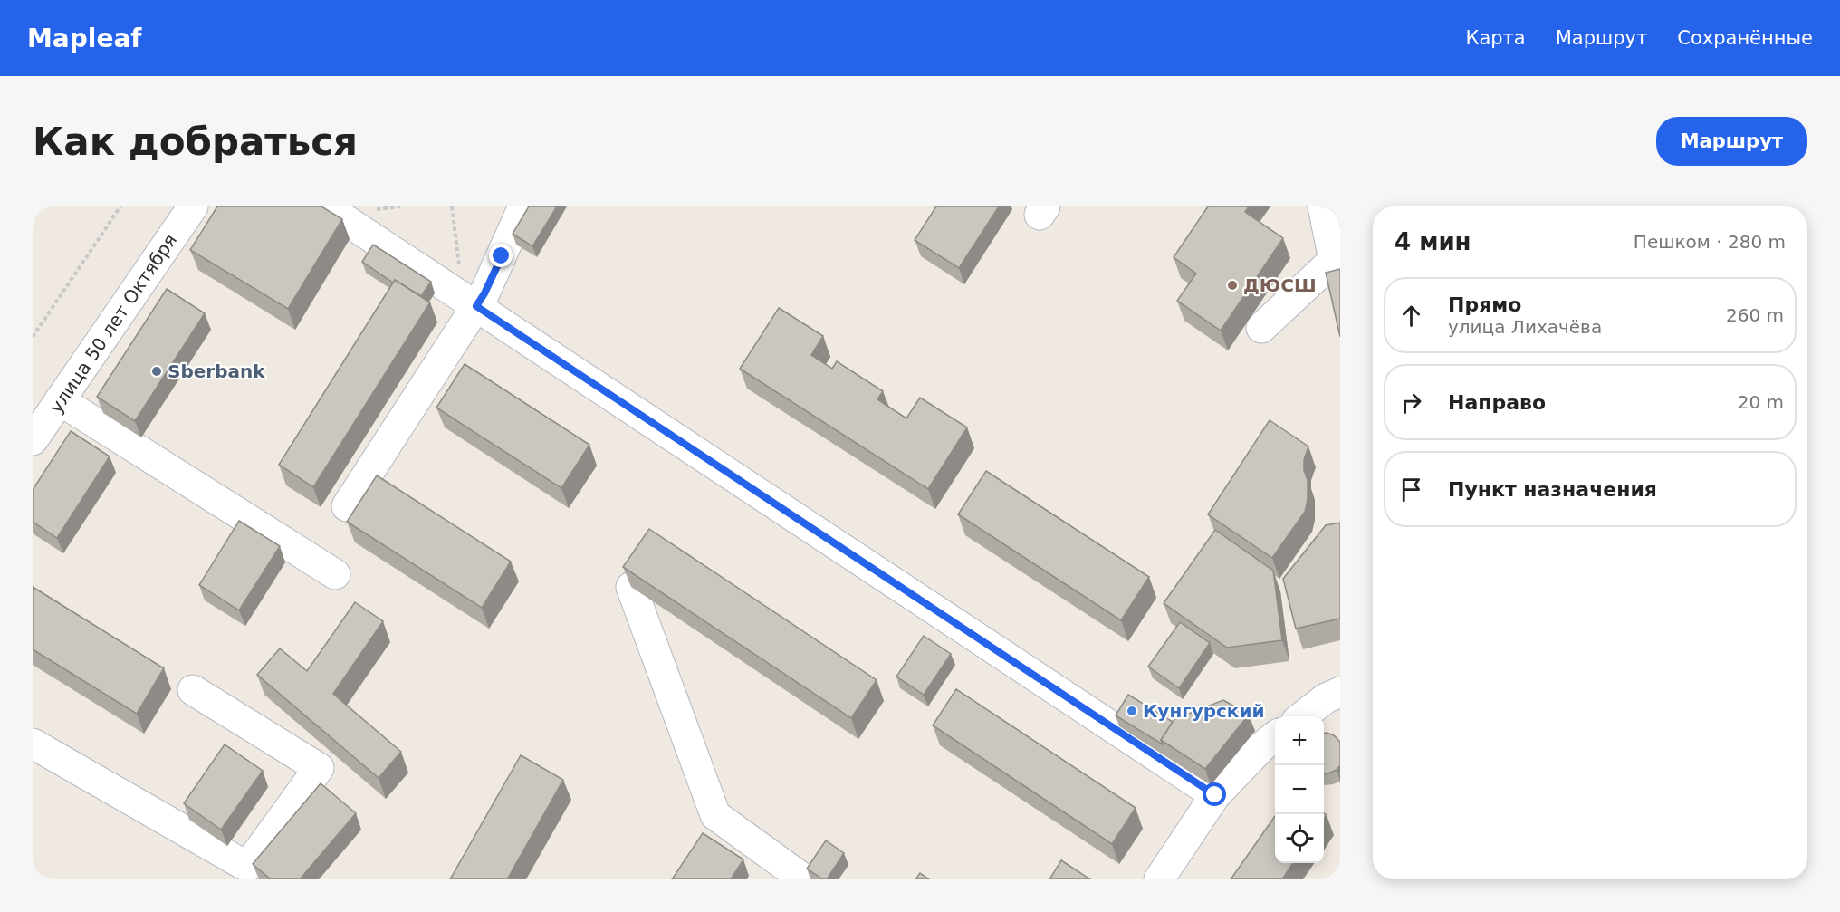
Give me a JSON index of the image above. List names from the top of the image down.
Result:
{
  "streets": {
    "street": ["улица 50 лет Октября"]
  },
  "places": ["ДЮСШ", "Sberbank", "Кунгурский"],
  "page": {
    "header": "Mapleaf",
    "nav": ["Карта", "Маршрут", "Сохранённые"],
    "buttons": "Маршрут",
    "title": "Как добраться",
    "heading": ["4 мин", "Пешком · 280 m"],
    "list": [
      ["Прямо", "улица Лихачёва", "260 m"],
      ["Направо", "20 m"],
      "Пункт назначения"
    ],
    "map_buttons": ["+", "−"]
  }
}
